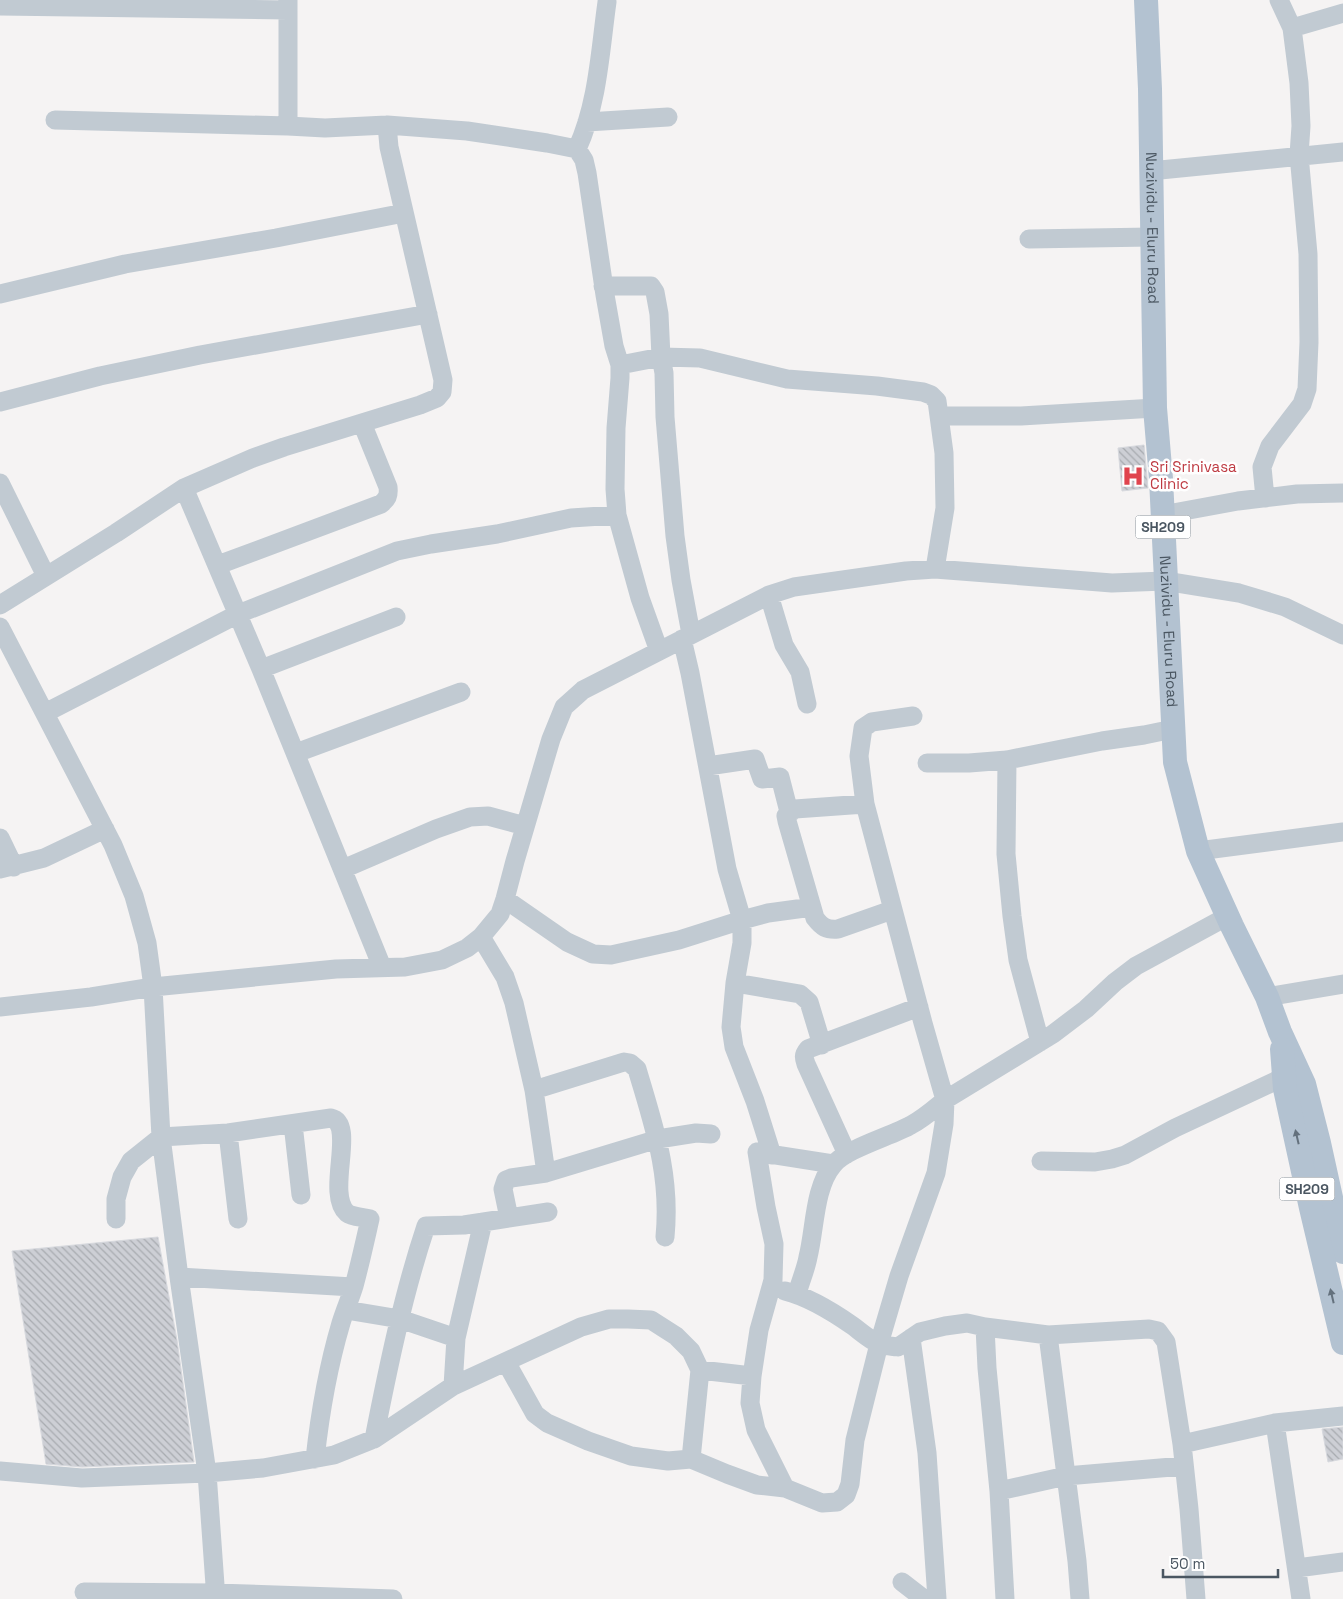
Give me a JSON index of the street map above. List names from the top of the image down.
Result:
{
  "streets": {
    "main road": ["Nuzividu - Eluru Road", "SH209"]
  },
  "places": {
    "hospital": ["Sri Srinivasa Clinic"]
  },
  "scale_bar": "50 m"
}
